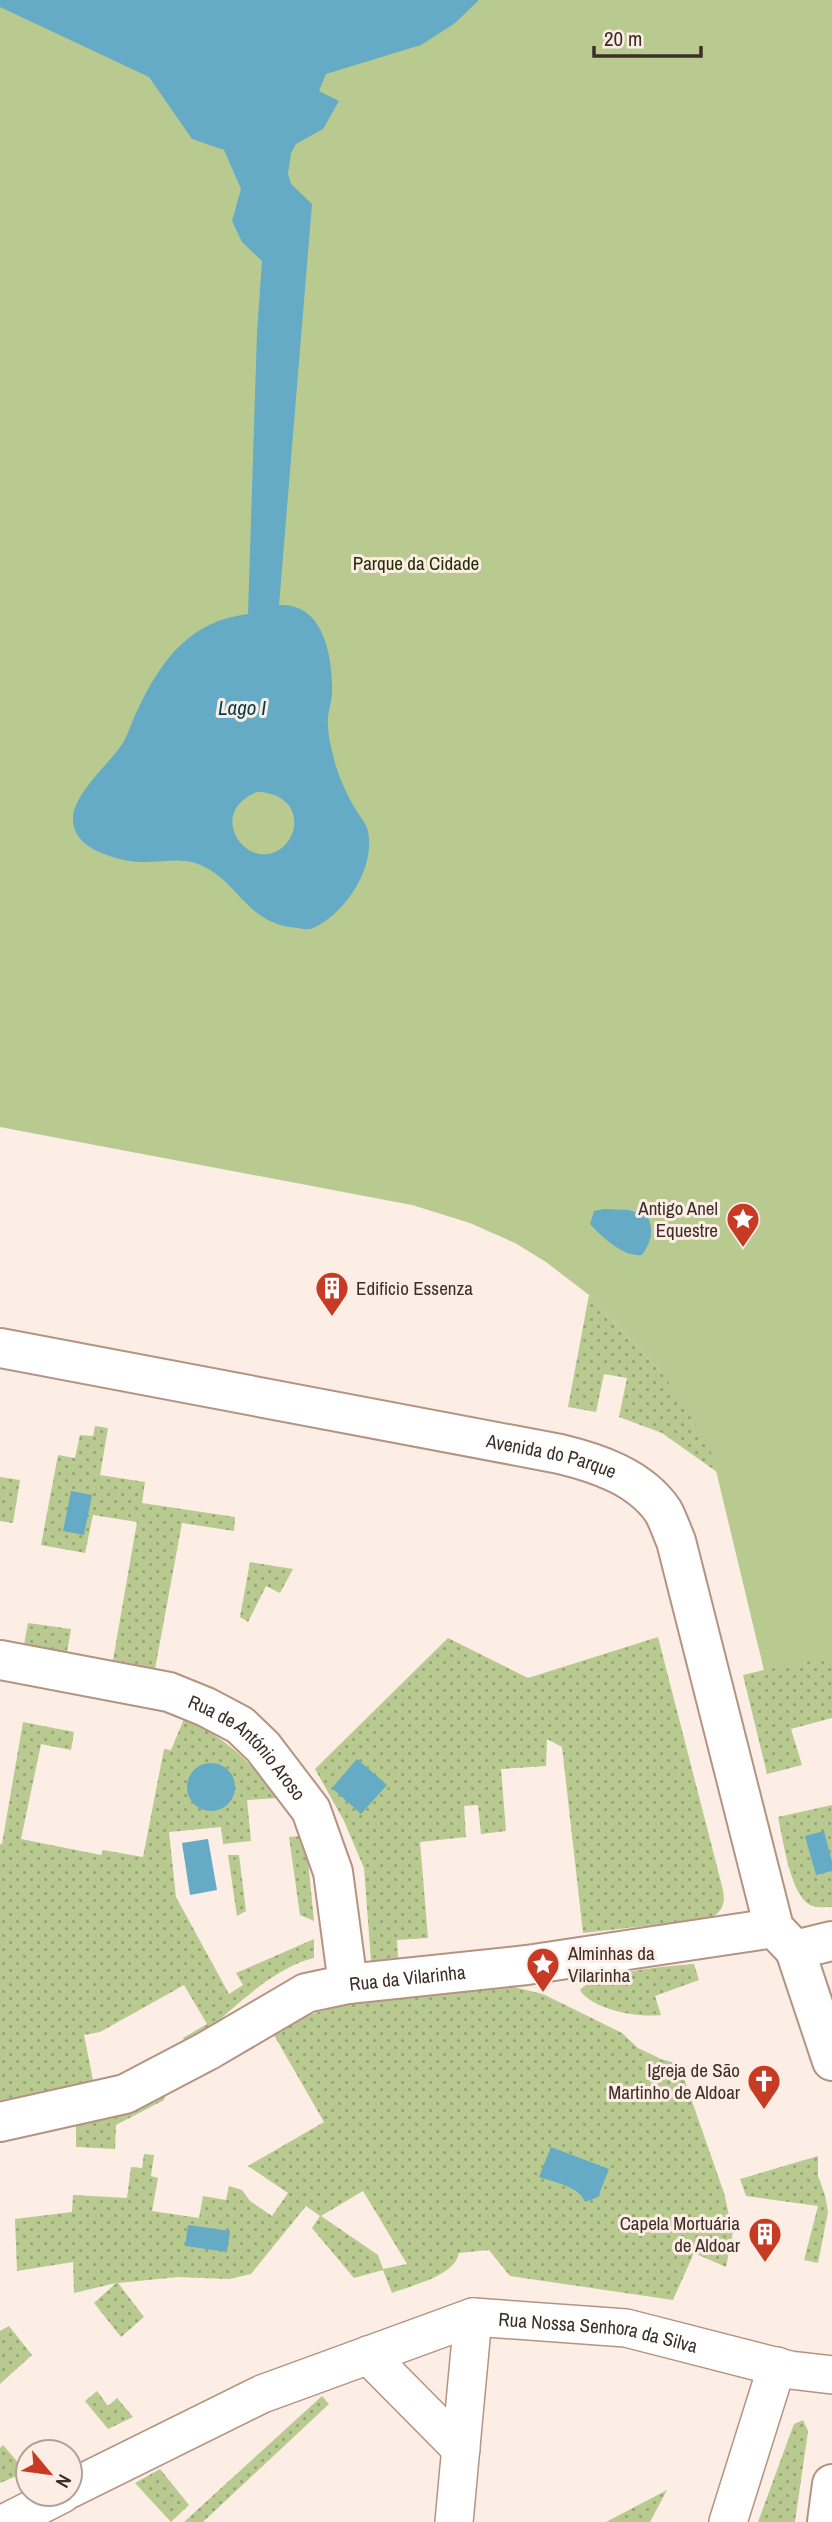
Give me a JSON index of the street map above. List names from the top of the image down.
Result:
{
  "streets": {
    "street": [
      "Avenida do Parque",
      "Rua de António Aroso",
      "Rua da Vilarinha",
      "Rua Nossa Senhora da Silva"
    ]
  },
  "crossings": [
    ["Avenida do Parque", "Rua da Vilarinha"],
    ["Rua de António Aroso", "Rua da Vilarinha"]
  ],
  "water": ["Lago I"],
  "parks": ["Parque da Cidade"],
  "places": {
    "place": ["Antigo Anel Equestre", "Alminhas da Vilarinha"],
    "building": ["Edificio Essenza", "Capela Mortuária de Aldoar"],
    "church": ["Igreja de São Martinho de Aldoar"]
  },
  "scale_bar": "20 m",
  "north": "bottom right"
}
